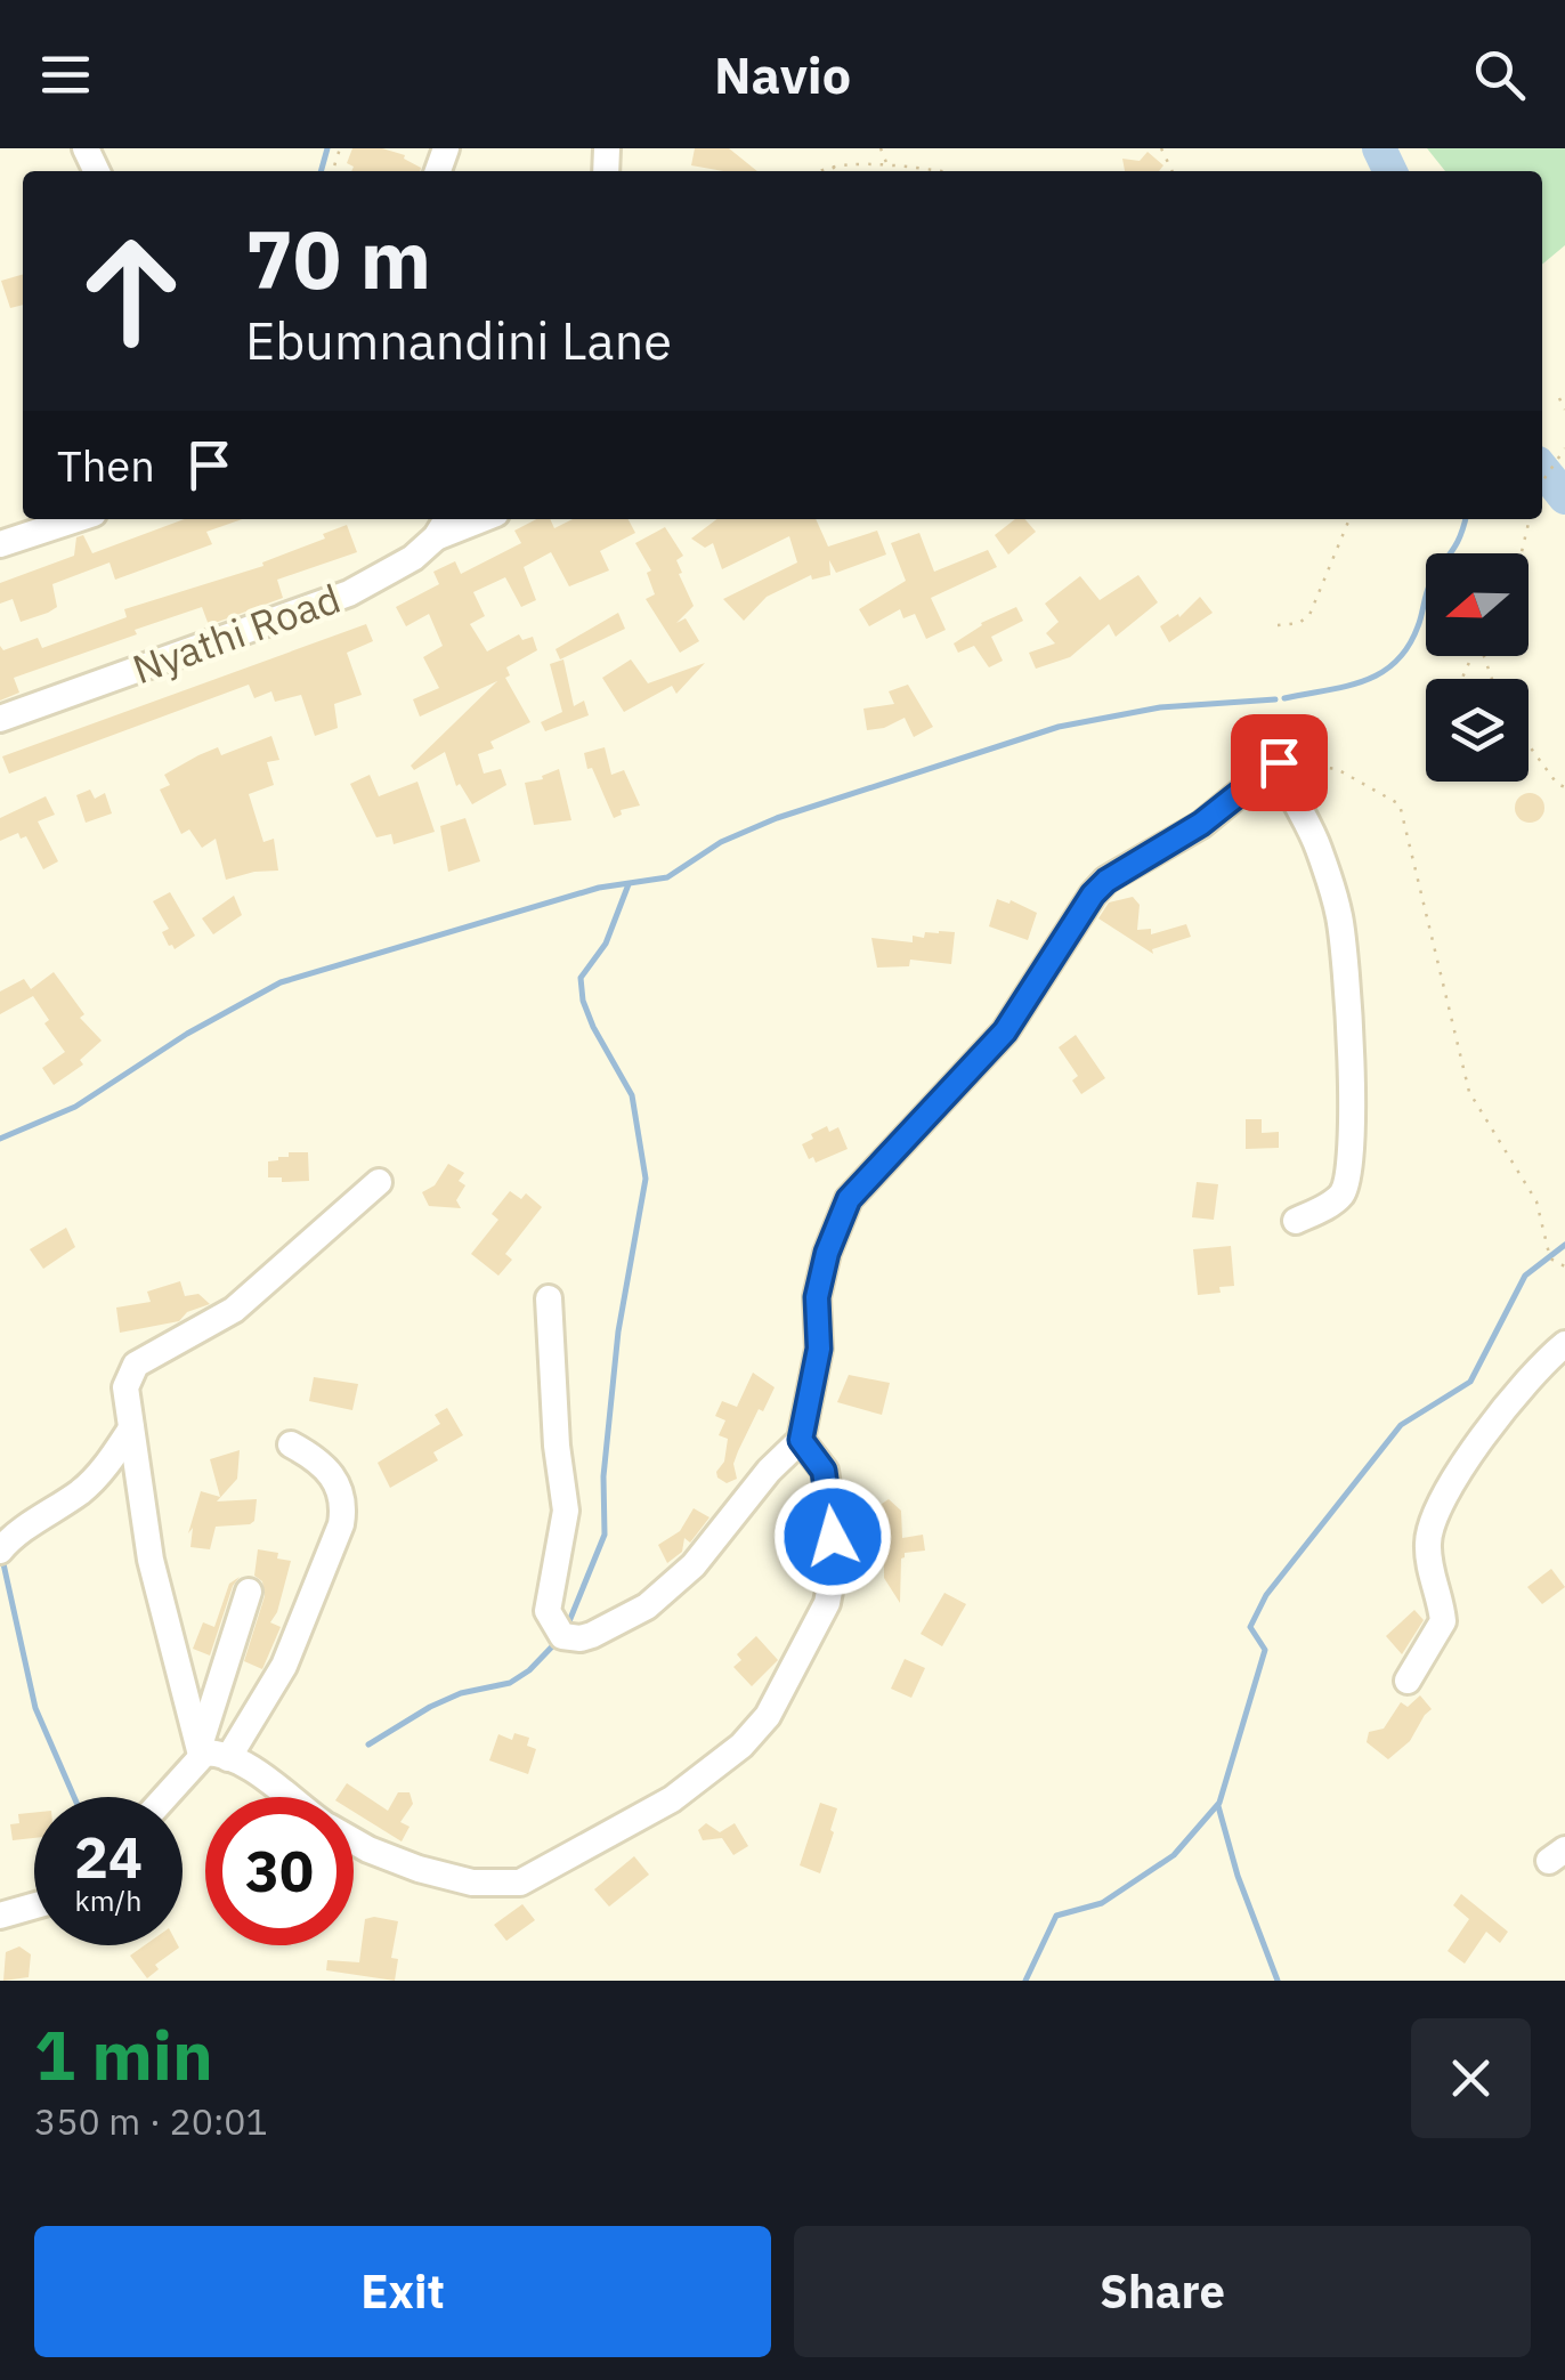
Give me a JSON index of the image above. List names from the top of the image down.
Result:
{
  "streets": {
    "street": ["Nyathi Road"]
  },
  "north": "left",
  "page": {
    "header": "Navio",
    "turn": ["70 m", "Ebumnandini Lane"],
    "then": "Then",
    "speed": "24 km/h",
    "limit": "30",
    "heading": ["1 min", "350 m · 20:01"],
    "buttons": ["Exit", "Share"]
  }
}
